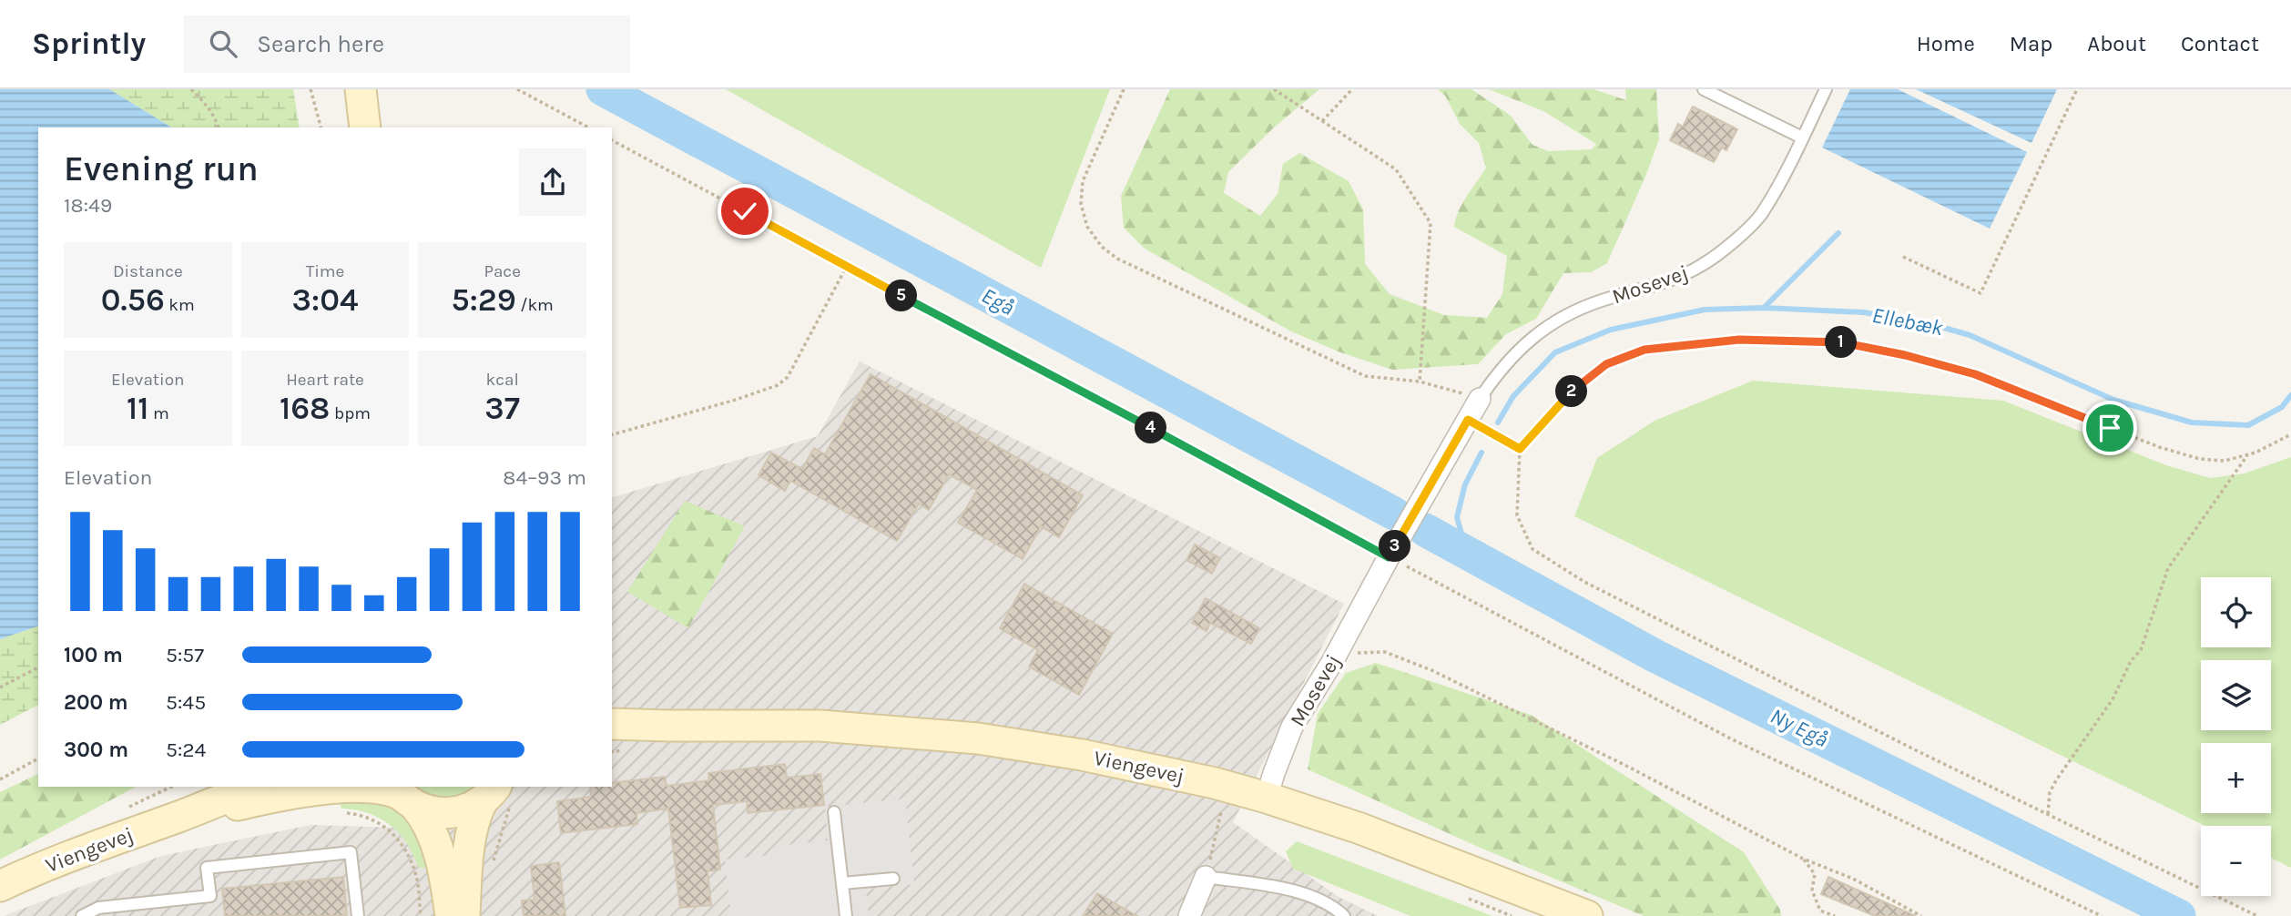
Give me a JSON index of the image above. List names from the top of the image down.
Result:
{
  "streets": {
    "street": ["Mosevej", "Viengevej"]
  },
  "crossings": [
    ["Mosevej", "Viengevej"]
  ],
  "water": ["Egå", "Ellebæk", "Ny Egå"],
  "page": {
    "header": "Sprintly",
    "search": "Search here",
    "nav": [
      "Home",
      "Map",
      "About",
      "Contact"
    ],
    "heading": ["Evening run", "18:49"],
    "stats": [
      ["Distance", "0.56 km"],
      ["Time", "3:04"],
      ["Pace", "5:29 /km"],
      ["Elevation", "11 m"],
      ["Heart rate", "168 bpm"],
      ["kcal", "37"]
    ],
    "pins": [
      "5",
      "1",
      "2",
      "4",
      "3"
    ],
    "chart": ["Elevation", "84–93 m"],
    "map_buttons": ["+", "−"],
    "list": [
      {
        "name": "100 m",
        "note": "5:57"
      },
      {
        "name": "200 m",
        "note": "5:45"
      },
      {
        "name": "300 m",
        "note": "5:24"
      }
    ]
  }
}
